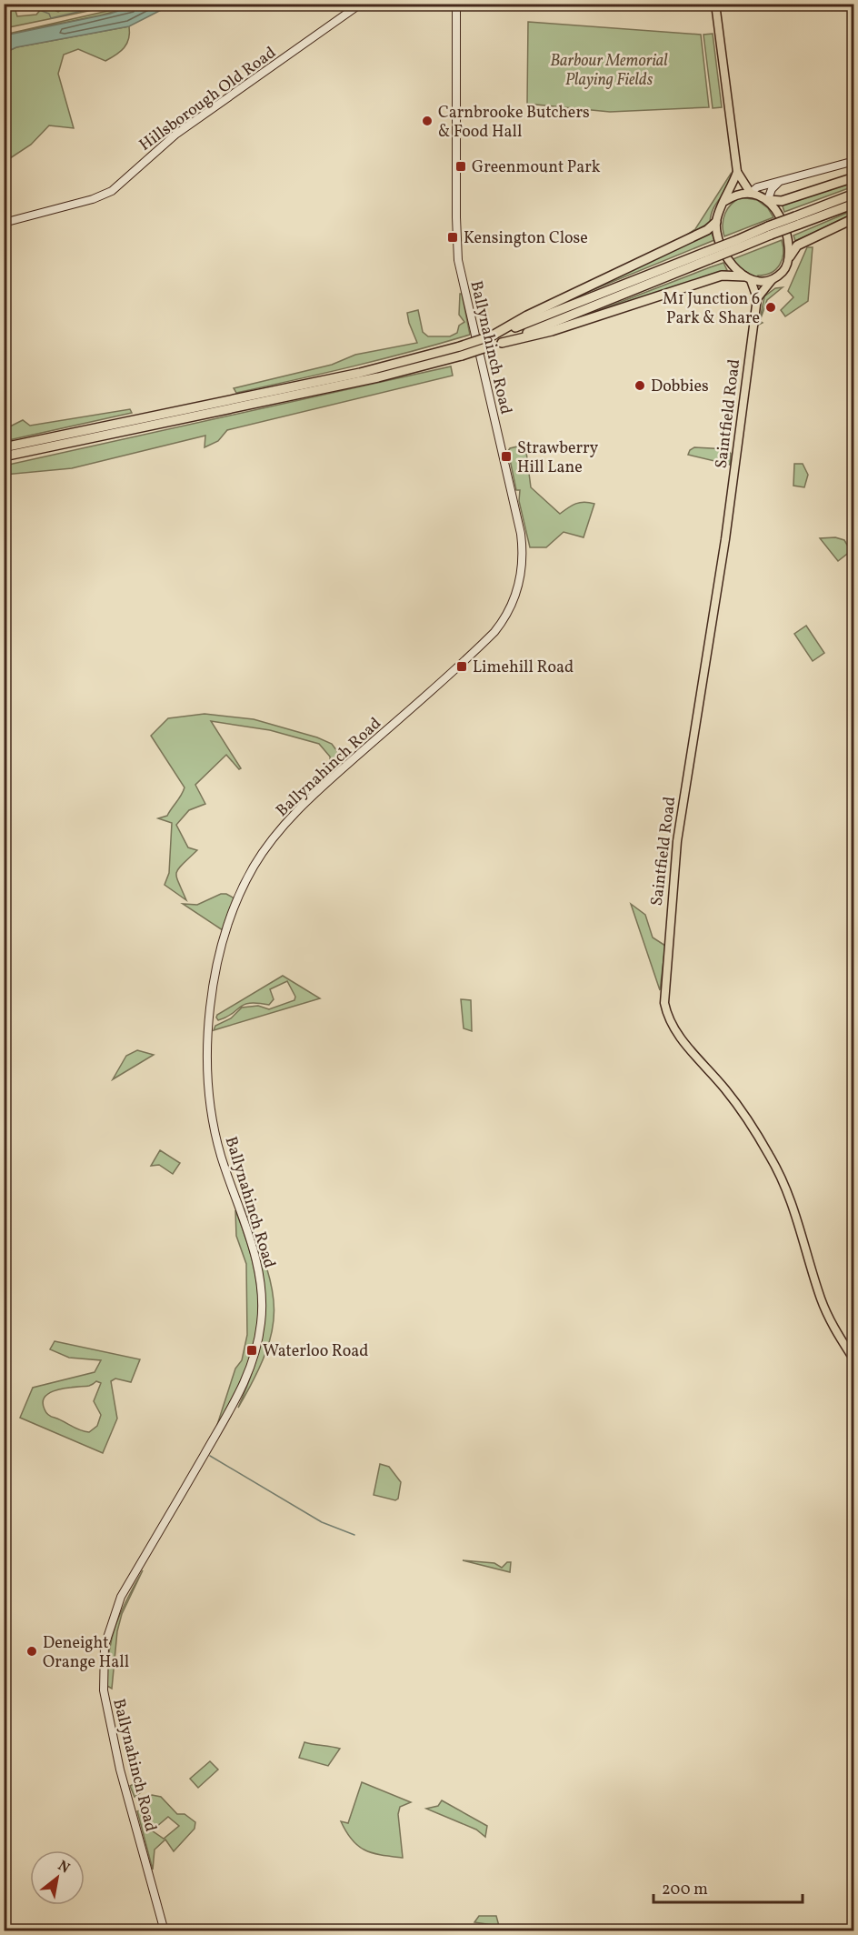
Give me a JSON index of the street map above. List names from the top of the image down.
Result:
{
  "streets": {
    "main road": ["Saintfield Road"],
    "street": ["Hillsborough Old Road", "Ballynahinch Road"]
  },
  "parks": ["Barbour Memorial Playing Fields"],
  "places": {
    "other": [
      "Carnbrooke Butchers & Food Hall",
      "M1 Junction 6 Park & Share",
      "Dobbies",
      "Deneight Orange Hall"
    ],
    "transit": [
      "Greenmount Park",
      "Kensington Close",
      "Strawberry Hill Lane",
      "Limehill Road",
      "Waterloo Road"
    ]
  },
  "scale_bar": "200 m",
  "north": "top right"
}
